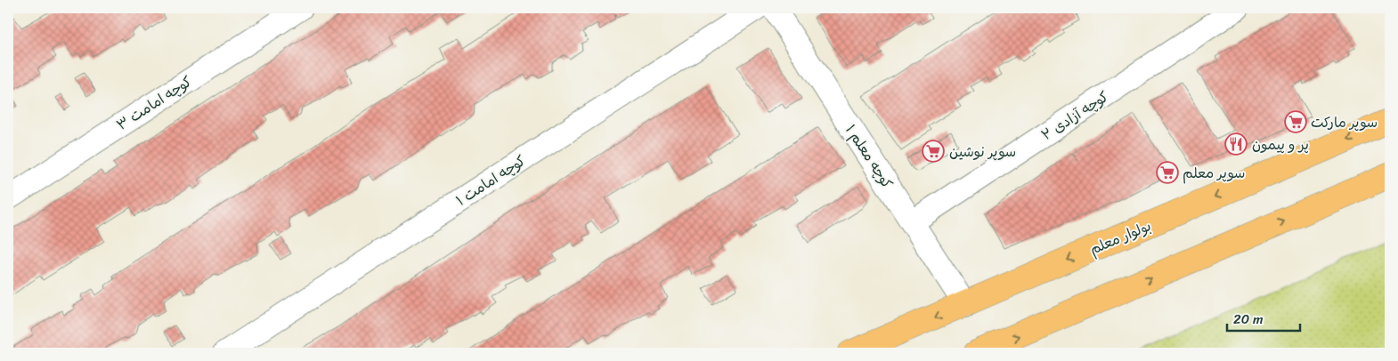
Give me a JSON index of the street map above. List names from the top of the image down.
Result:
{
  "streets": {
    "main road": ["بولوار معلم"],
    "street": [
      "کوچه امامت ۳",
      "کوچه آزادی ۲",
      "کوچه معلم ۱",
      "کوچه امامت ۱"
    ]
  },
  "crossings": [
    ["کوچه آزادی ۲", "کوچه معلم ۱"],
    ["کوچه معلم ۱", "بولوار معلم"]
  ],
  "places": {
    "supermarket": ["سوپر مارکت", "سوپر نوشین", "سوپر معلم"],
    "restaurant": ["پر و پیمون"]
  },
  "scale_bar": "20 m"
}
